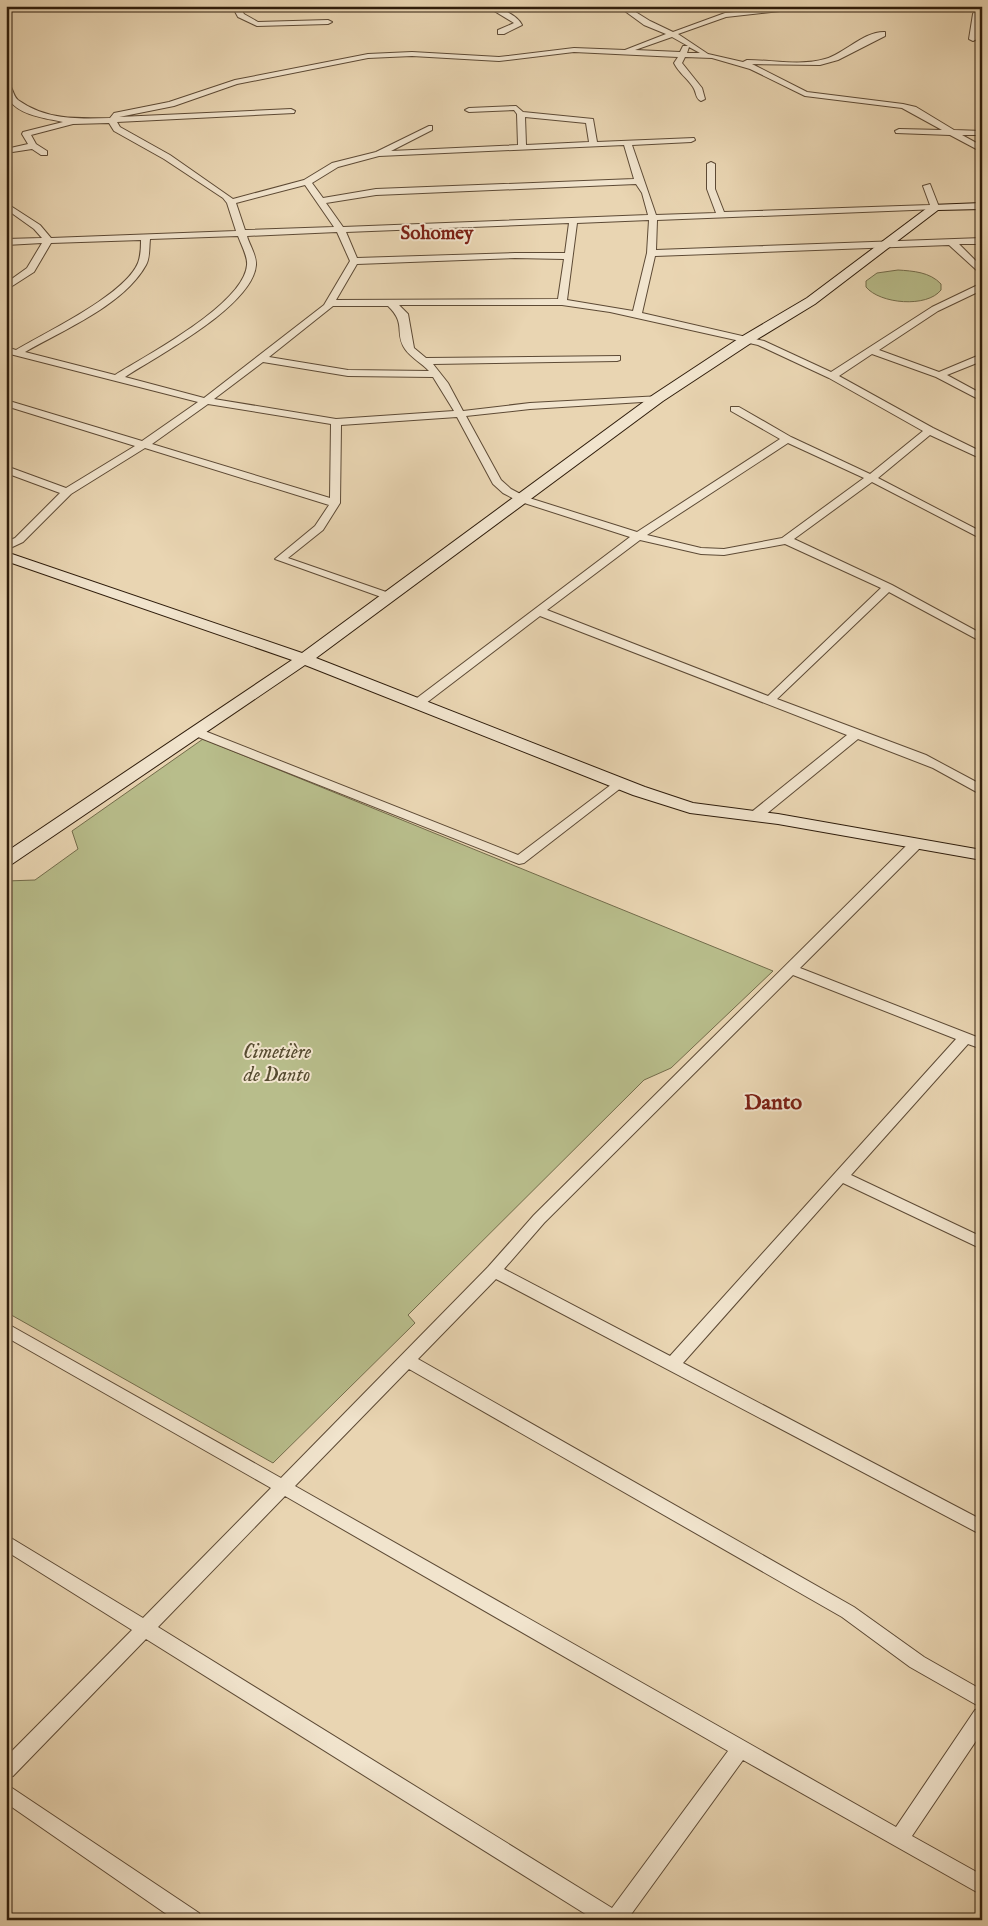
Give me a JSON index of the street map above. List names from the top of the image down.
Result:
{
  "districts": ["Sohomey", "Danto"],
  "parks": ["Cimetière de Danto"]
}
